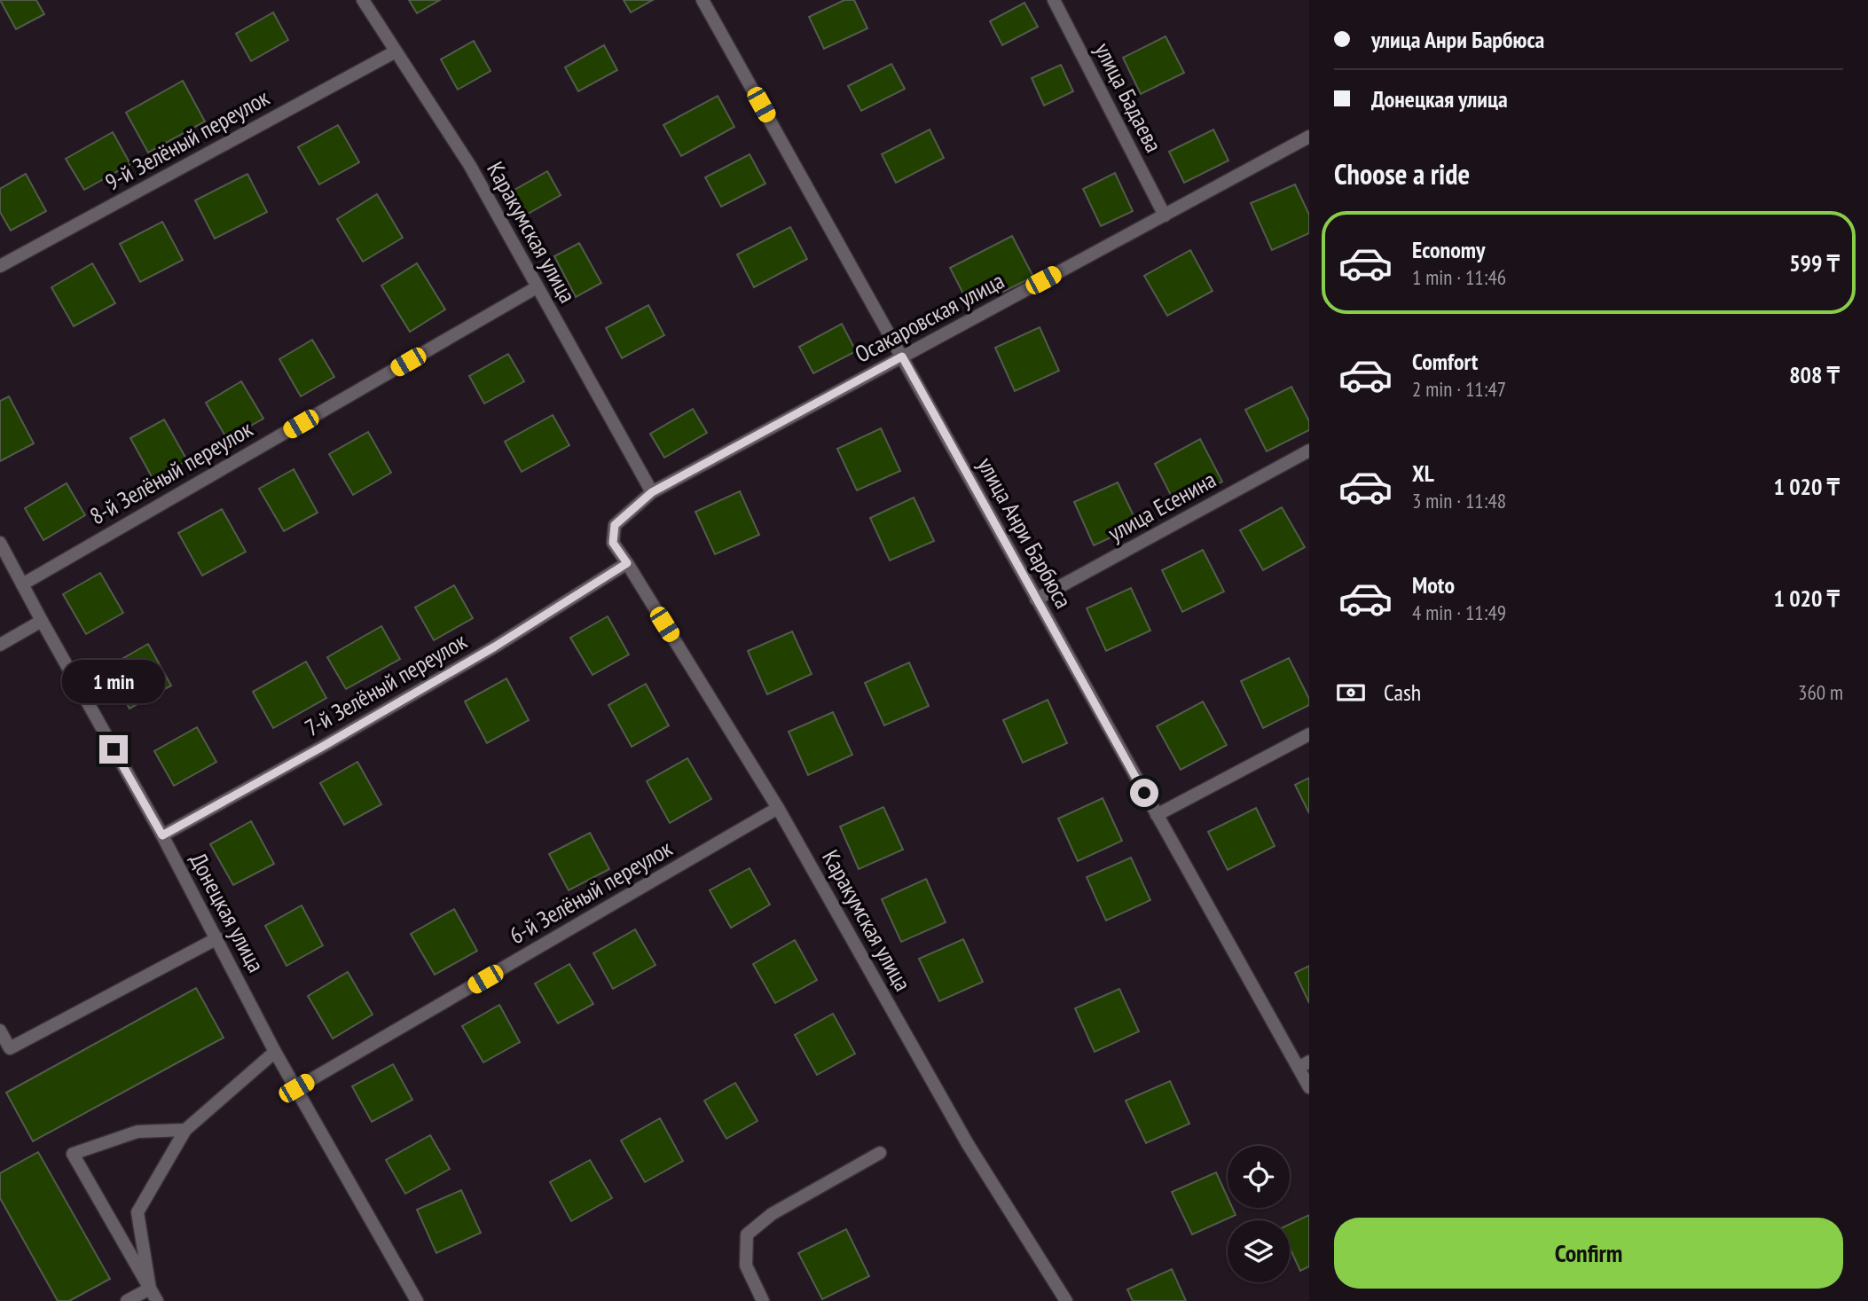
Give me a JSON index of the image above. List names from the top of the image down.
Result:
{
  "streets": {
    "street": [
      "улица Бадаева",
      "9-й Зелёный переулок",
      "Каракумская улица",
      "Осакаровская улица",
      "8-й Зелёный переулок",
      "улица Есенина",
      "улица Анри Барбюса",
      "7-й Зелёный переулок",
      "6-й Зелёный переулок",
      "Донецкая улица"
    ]
  },
  "crossings": [
    ["улица Бадаева", "Осакаровская улица"],
    ["9-й Зелёный переулок", "Каракумская улица"],
    ["Каракумская улица", "Осакаровская улица"],
    ["Каракумская улица", "8-й Зелёный переулок"],
    ["Каракумская улица", "7-й Зелёный переулок"],
    ["Каракумская улица", "6-й Зелёный переулок"],
    ["Осакаровская улица", "улица Анри Барбюса"],
    ["Осакаровская улица", "7-й Зелёный переулок"],
    ["8-й Зелёный переулок", "Донецкая улица"],
    ["улица Есенина", "улица Анри Барбюса"],
    ["7-й Зелёный переулок", "Донецкая улица"],
    ["6-й Зелёный переулок", "Донецкая улица"]
  ],
  "page": {
    "banner": ["улица Анри Барбюса", "Донецкая улица"],
    "heading": "Choose a ride",
    "list": [
      {
        "name": "Economy",
        "note": "1 min · 11:46",
        "value": "599 ₸"
      },
      {
        "name": "Comfort",
        "note": "2 min · 11:47",
        "value": "808 ₸"
      },
      {
        "name": "XL",
        "note": "3 min · 11:48",
        "value": "1 020 ₸"
      },
      {
        "name": "Moto",
        "note": "4 min · 11:49",
        "value": "1 020 ₸"
      }
    ],
    "pay": ["Cash", "360 m"],
    "bubble": "1 min",
    "buttons": "Confirm"
  }
}
